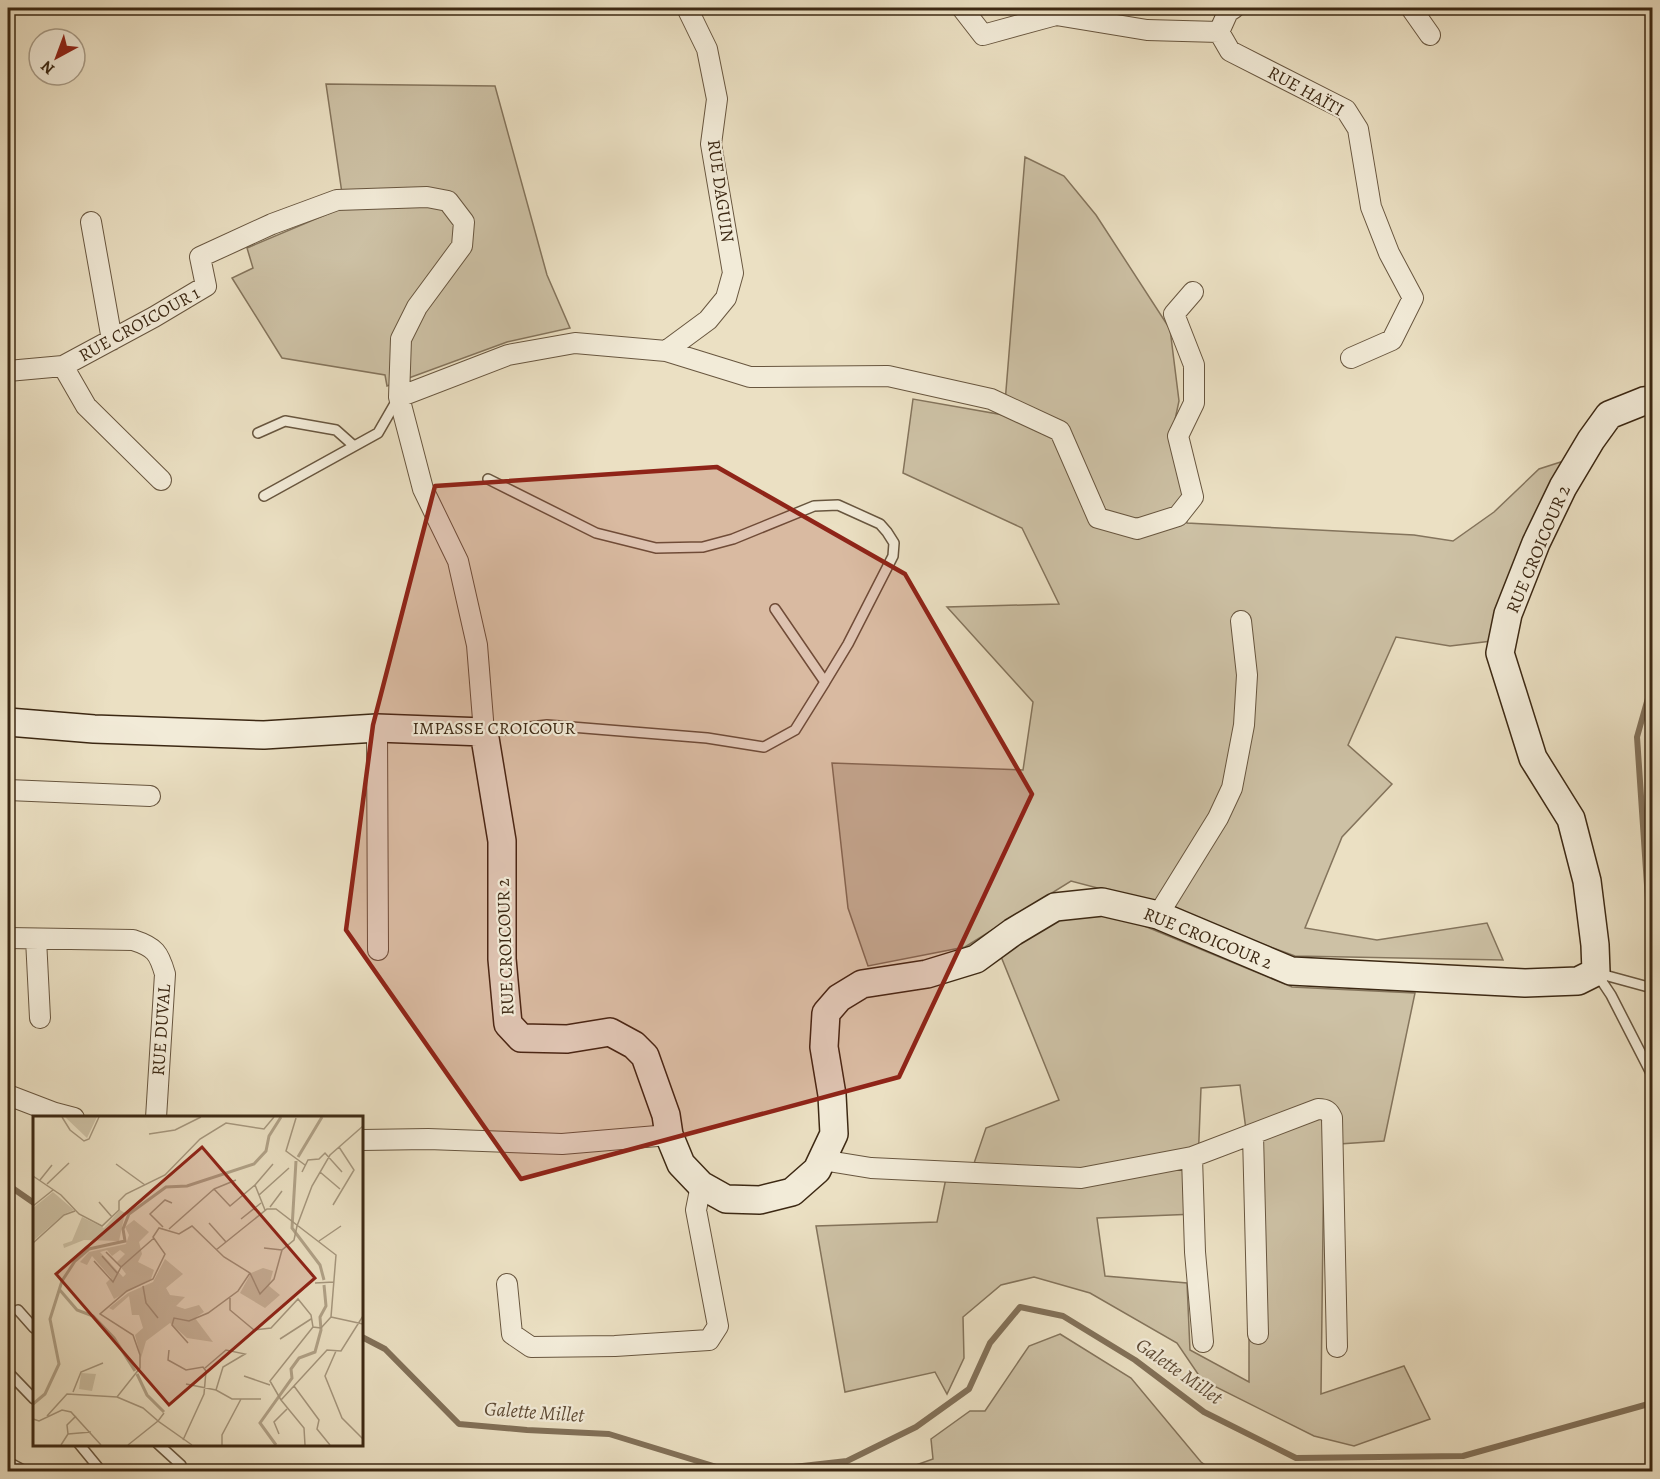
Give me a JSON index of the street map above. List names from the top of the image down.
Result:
{
  "streets": {
    "street": [
      "RUE HAÏTI",
      "RUE DAGUIN",
      "RUE CROICOUR 1",
      "RUE CROICOUR 2",
      "IMPASSE CROICOUR",
      "RUE DUVAL"
    ]
  },
  "crossings": [
    ["RUE CROICOUR 1", "RUE CROICOUR 2"],
    ["RUE CROICOUR 1", "IMPASSE CROICOUR"],
    ["RUE CROICOUR 2", "IMPASSE CROICOUR"]
  ],
  "water": ["Galette Millet"],
  "north": "bottom left"
}
